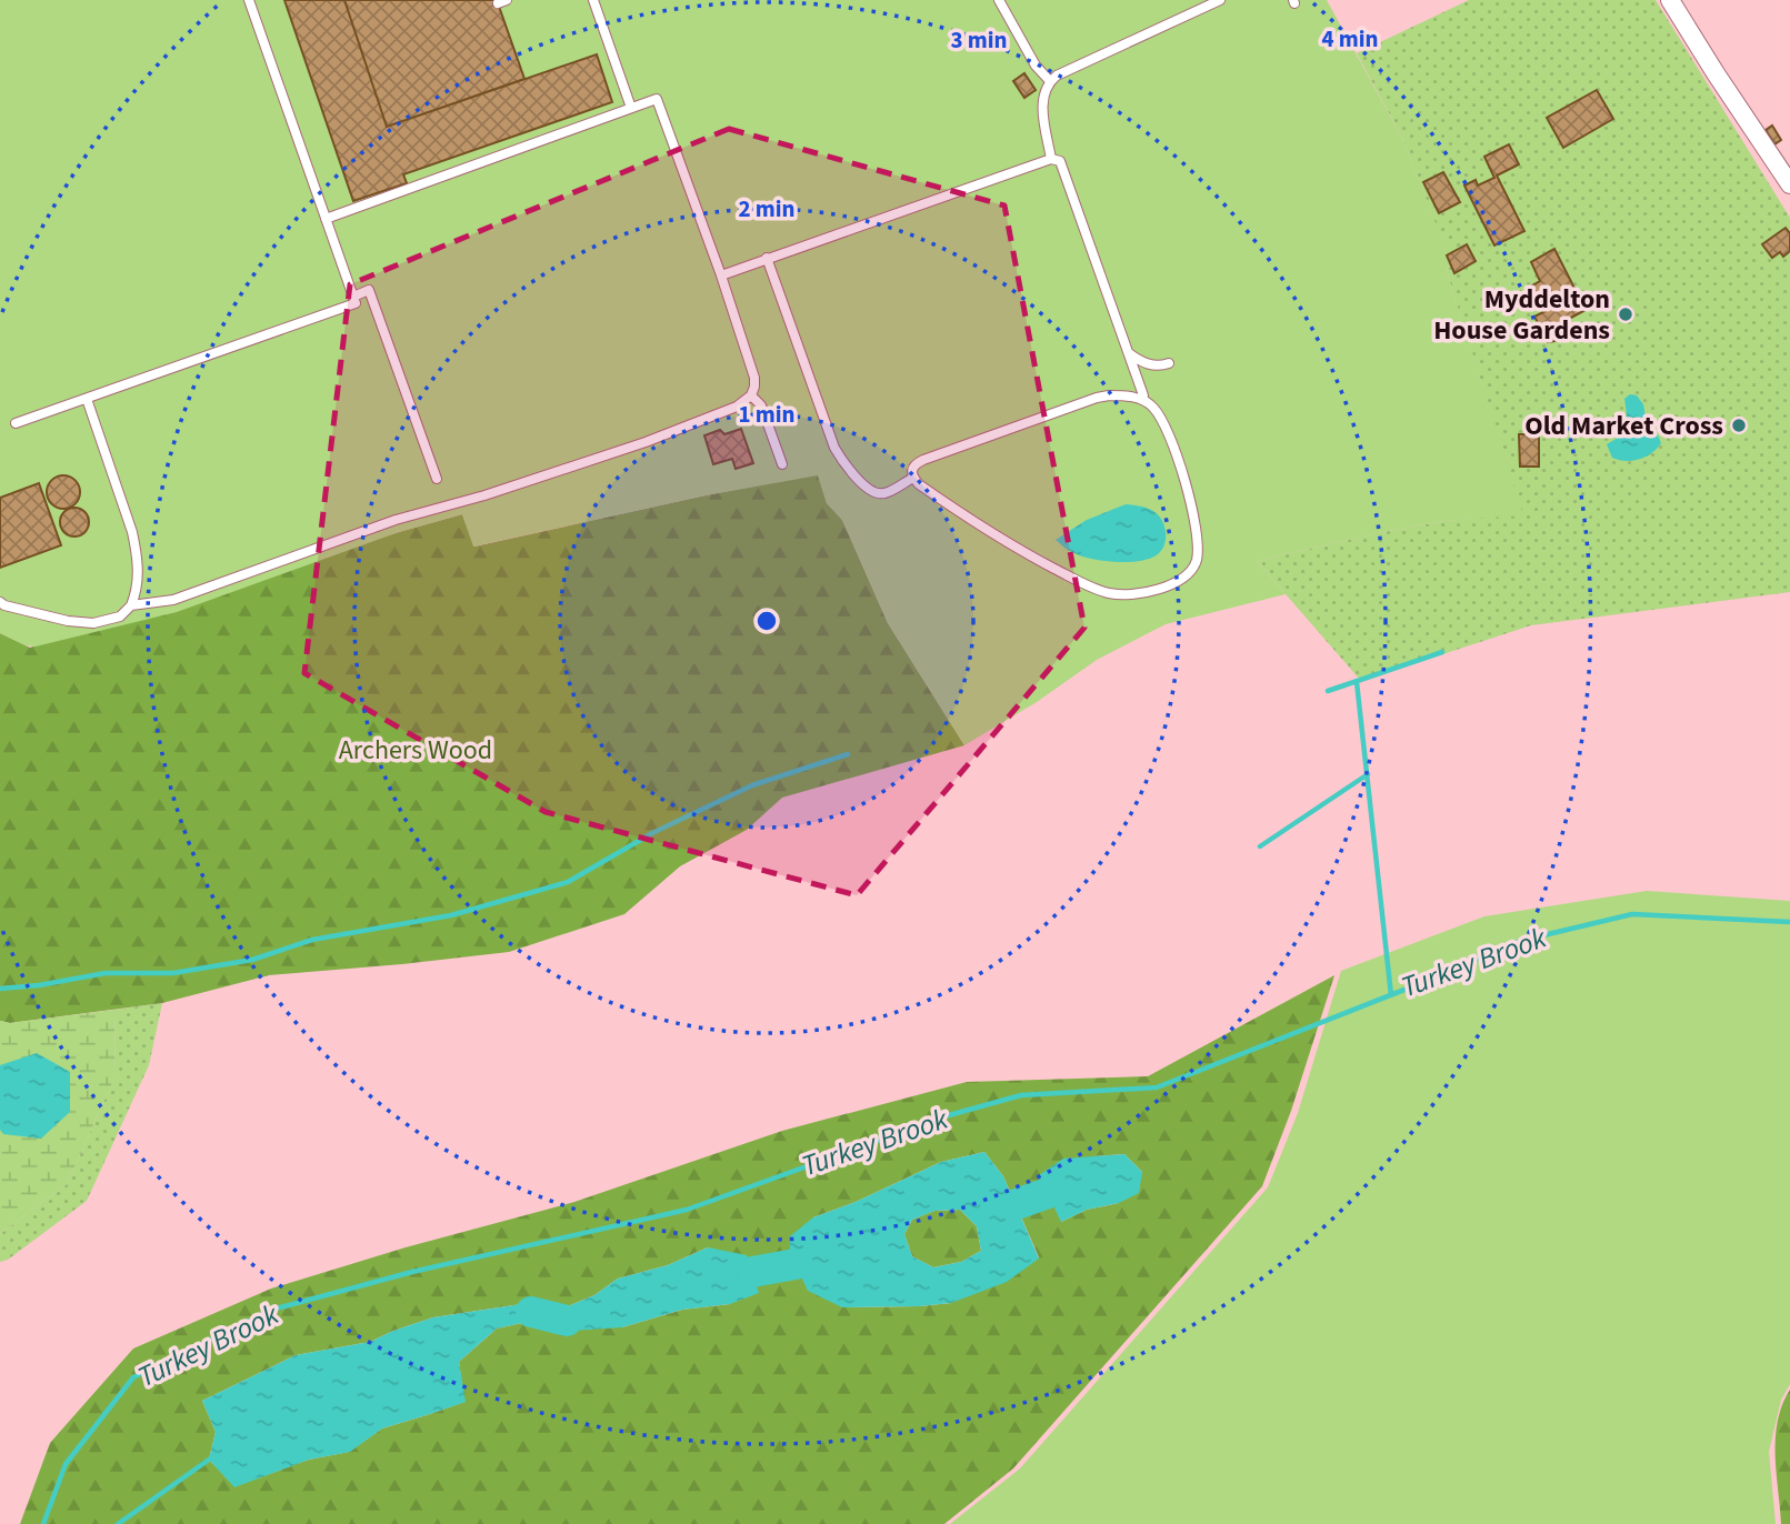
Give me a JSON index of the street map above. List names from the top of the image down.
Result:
{
  "water": ["Turkey Brook"],
  "parks": ["Archers Wood"],
  "places": ["Myddelton House Gardens", "Old Market Cross"],
  "rings": [
    "4 min",
    "3 min",
    "2 min",
    "1 min"
  ]
}
